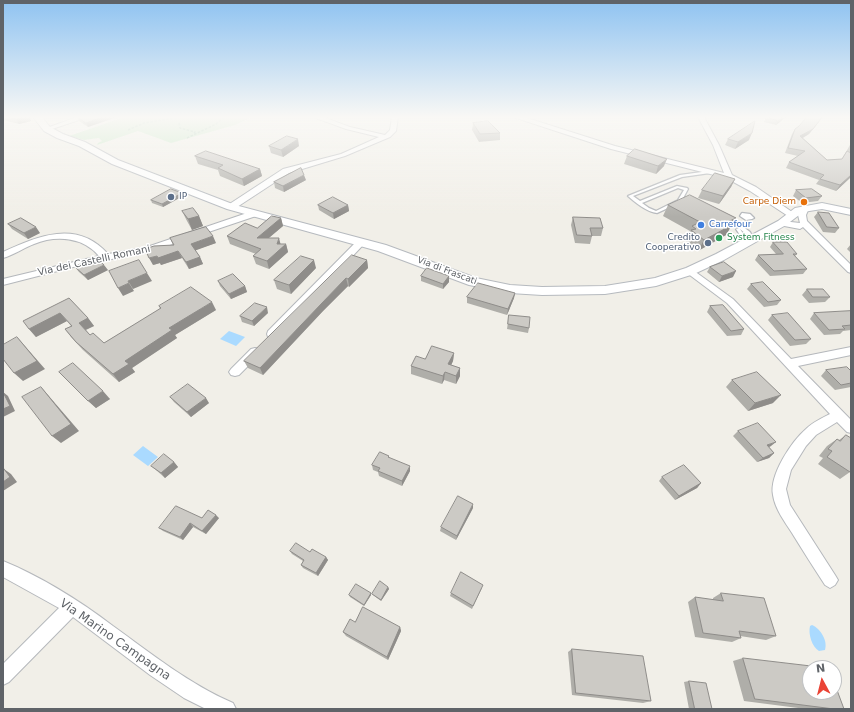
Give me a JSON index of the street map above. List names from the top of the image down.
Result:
{
  "streets": {
    "main road": ["Via di Frascati"],
    "street": ["Via dei Castelli Romani", "Via Marino Campagna"]
  },
  "crossings": [
    ["Via dei Castelli Romani", "Via di Frascati"]
  ],
  "places": [
    "IP",
    "Carpe Diem",
    "Carrefour",
    "System Fitness",
    "Credito Cooperativo"
  ],
  "north": "top"
}
